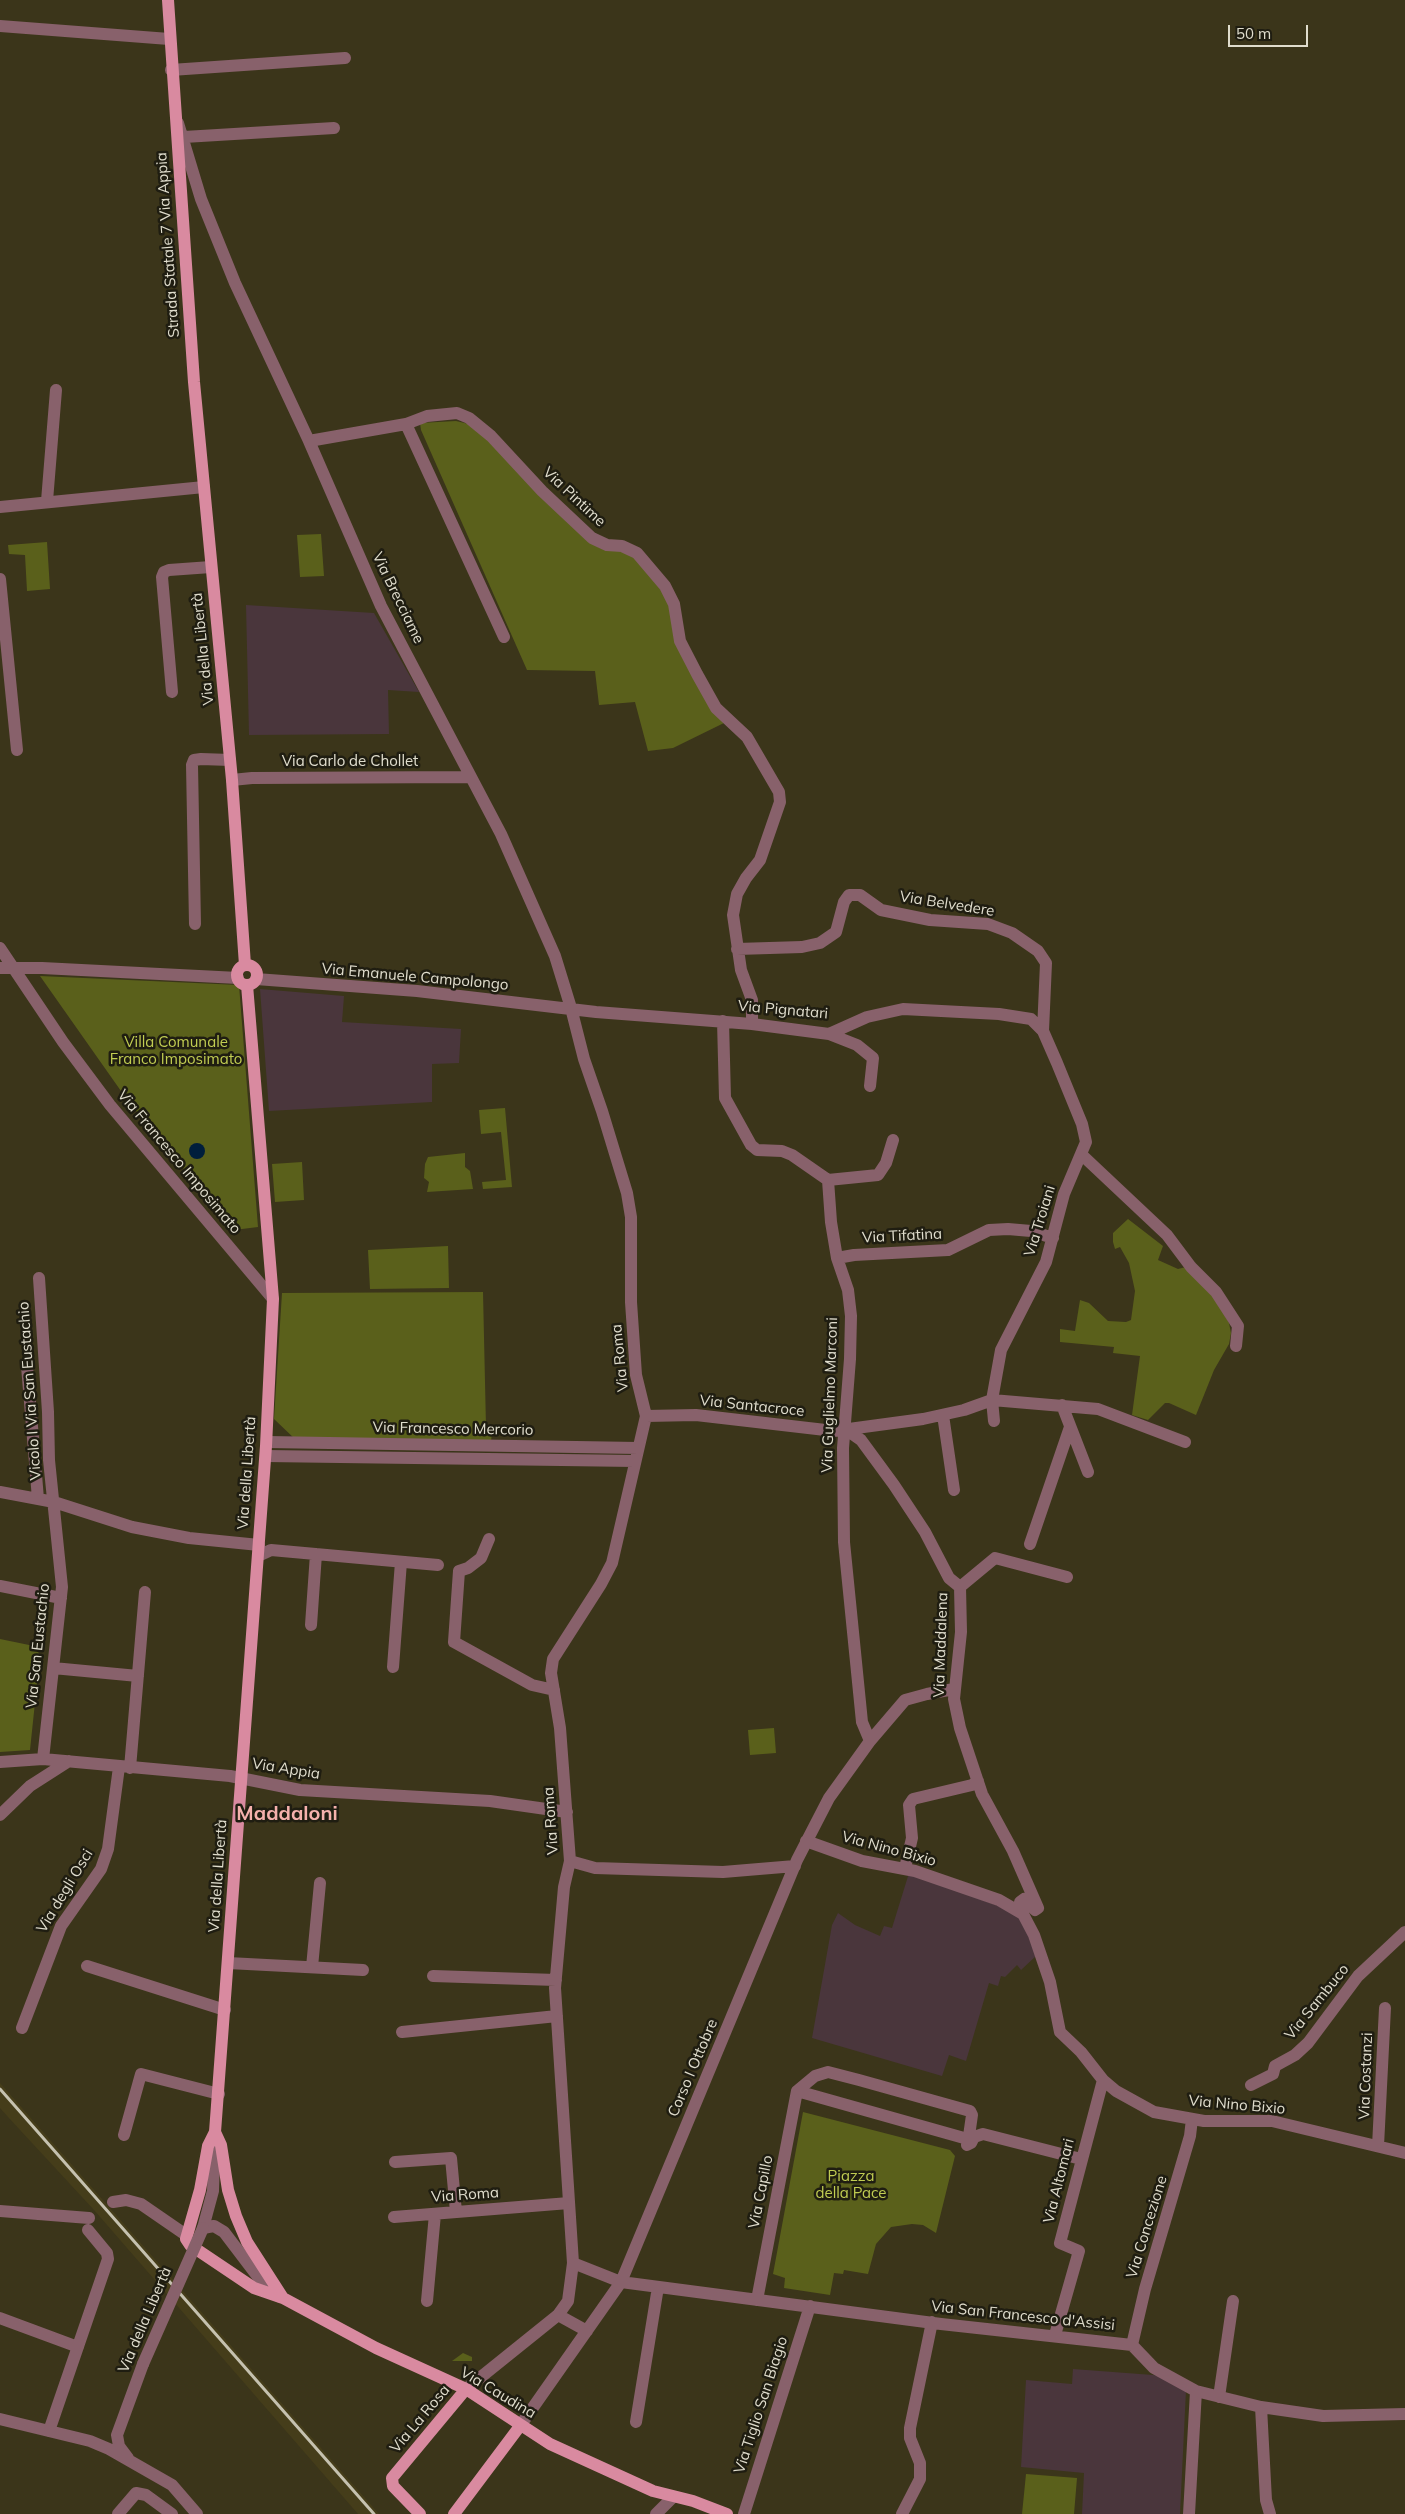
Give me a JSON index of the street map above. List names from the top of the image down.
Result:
{
  "streets": {
    "main road": [
      "Strada Statale 7 Via Appia",
      "Via della Libertà",
      "Via Caudina",
      "Via La Rosa"
    ],
    "street": [
      "Via Pintime",
      "Via Brecciame",
      "Via Carlo de Chollet",
      "Via Belvedere",
      "Via Emanuele Campolongo",
      "Via Pignatari",
      "Via Francesco Imposimato",
      "Via Troiani",
      "Via Tifatina",
      "Via Roma",
      "Vicolo I Via San Eustachio",
      "Via Guglielmo Marconi",
      "Via Santacroce",
      "Via Francesco Mercorio",
      "Via Maddalena",
      "Via San Eustachio",
      "Via Appia",
      "Via Nino Bixio",
      "Via degli Osci",
      "Via Sambuco",
      "Corso I Ottobre",
      "Via Costanzi",
      "Via Altomari",
      "Via Capillo",
      "Via Concezione",
      "Via San Francesco d'Assisi",
      "Via Tiglio San Biagio"
    ]
  },
  "crossings": [
    ["Strada Statale 7 Via Appia", "Via Brecciame"],
    ["Strada Statale 7 Via Appia", "Via della Libertà"],
    ["Via Pintime", "Via Brecciame"],
    ["Via Pintime", "Via Belvedere"],
    ["Via Pintime", "Via Pignatari"],
    ["Via Brecciame", "Via Carlo de Chollet"],
    ["Via Brecciame", "Via Emanuele Campolongo"],
    ["Via Brecciame", "Via Pignatari"],
    ["Via Brecciame", "Via Roma"],
    ["Via della Libertà", "Via Carlo de Chollet"],
    ["Via della Libertà", "Via Emanuele Campolongo"],
    ["Via della Libertà", "Via Francesco Imposimato"],
    ["Via della Libertà", "Via Francesco Mercorio"],
    ["Via della Libertà", "Via Appia"],
    ["Via Belvedere", "Via Pignatari"],
    ["Via Belvedere", "Via Troiani"],
    ["Via Emanuele Campolongo", "Via Pignatari"],
    ["Via Emanuele Campolongo", "Via Francesco Imposimato"],
    ["Via Emanuele Campolongo", "Via Roma"],
    ["Via Pignatari", "Via Troiani"],
    ["Via Pignatari", "Via Roma"],
    ["Via Troiani", "Via Tifatina"],
    ["Via Troiani", "Via Santacroce"],
    ["Via Tifatina", "Via Guglielmo Marconi"],
    ["Via Roma", "Via Santacroce"],
    ["Via Roma", "Via Francesco Mercorio"],
    ["Via Roma", "Via Appia"],
    ["Via Roma", "Via San Francesco d'Assisi"],
    ["Via Roma", "Via La Rosa"],
    ["Vicolo I Via San Eustachio", "Via San Eustachio"],
    ["Via Guglielmo Marconi", "Via Santacroce"],
    ["Via Guglielmo Marconi", "Via Maddalena"],
    ["Via Guglielmo Marconi", "Corso I Ottobre"],
    ["Via Santacroce", "Via Maddalena"],
    ["Via Maddalena", "Via Nino Bixio"],
    ["Via Maddalena", "Corso I Ottobre"],
    ["Via San Eustachio", "Via Appia"],
    ["Via Appia", "Via degli Osci"],
    ["Via Nino Bixio", "Corso I Ottobre"],
    ["Via Nino Bixio", "Via Costanzi"],
    ["Via Nino Bixio", "Via Altomari"],
    ["Via Nino Bixio", "Via Concezione"],
    ["Corso I Ottobre", "Via San Francesco d'Assisi"],
    ["Corso I Ottobre", "Via Caudina"],
    ["Via Altomari", "Via San Francesco d'Assisi"],
    ["Via Capillo", "Via San Francesco d'Assisi"],
    ["Via Concezione", "Via San Francesco d'Assisi"],
    ["Via San Francesco d'Assisi", "Via Tiglio San Biagio"],
    ["Via Caudina", "Via La Rosa"]
  ],
  "districts": ["Maddaloni"],
  "parks": ["Villa Comunale Franco Imposimato", "Piazza della Pace"],
  "scale_bar": "50 m"
}
